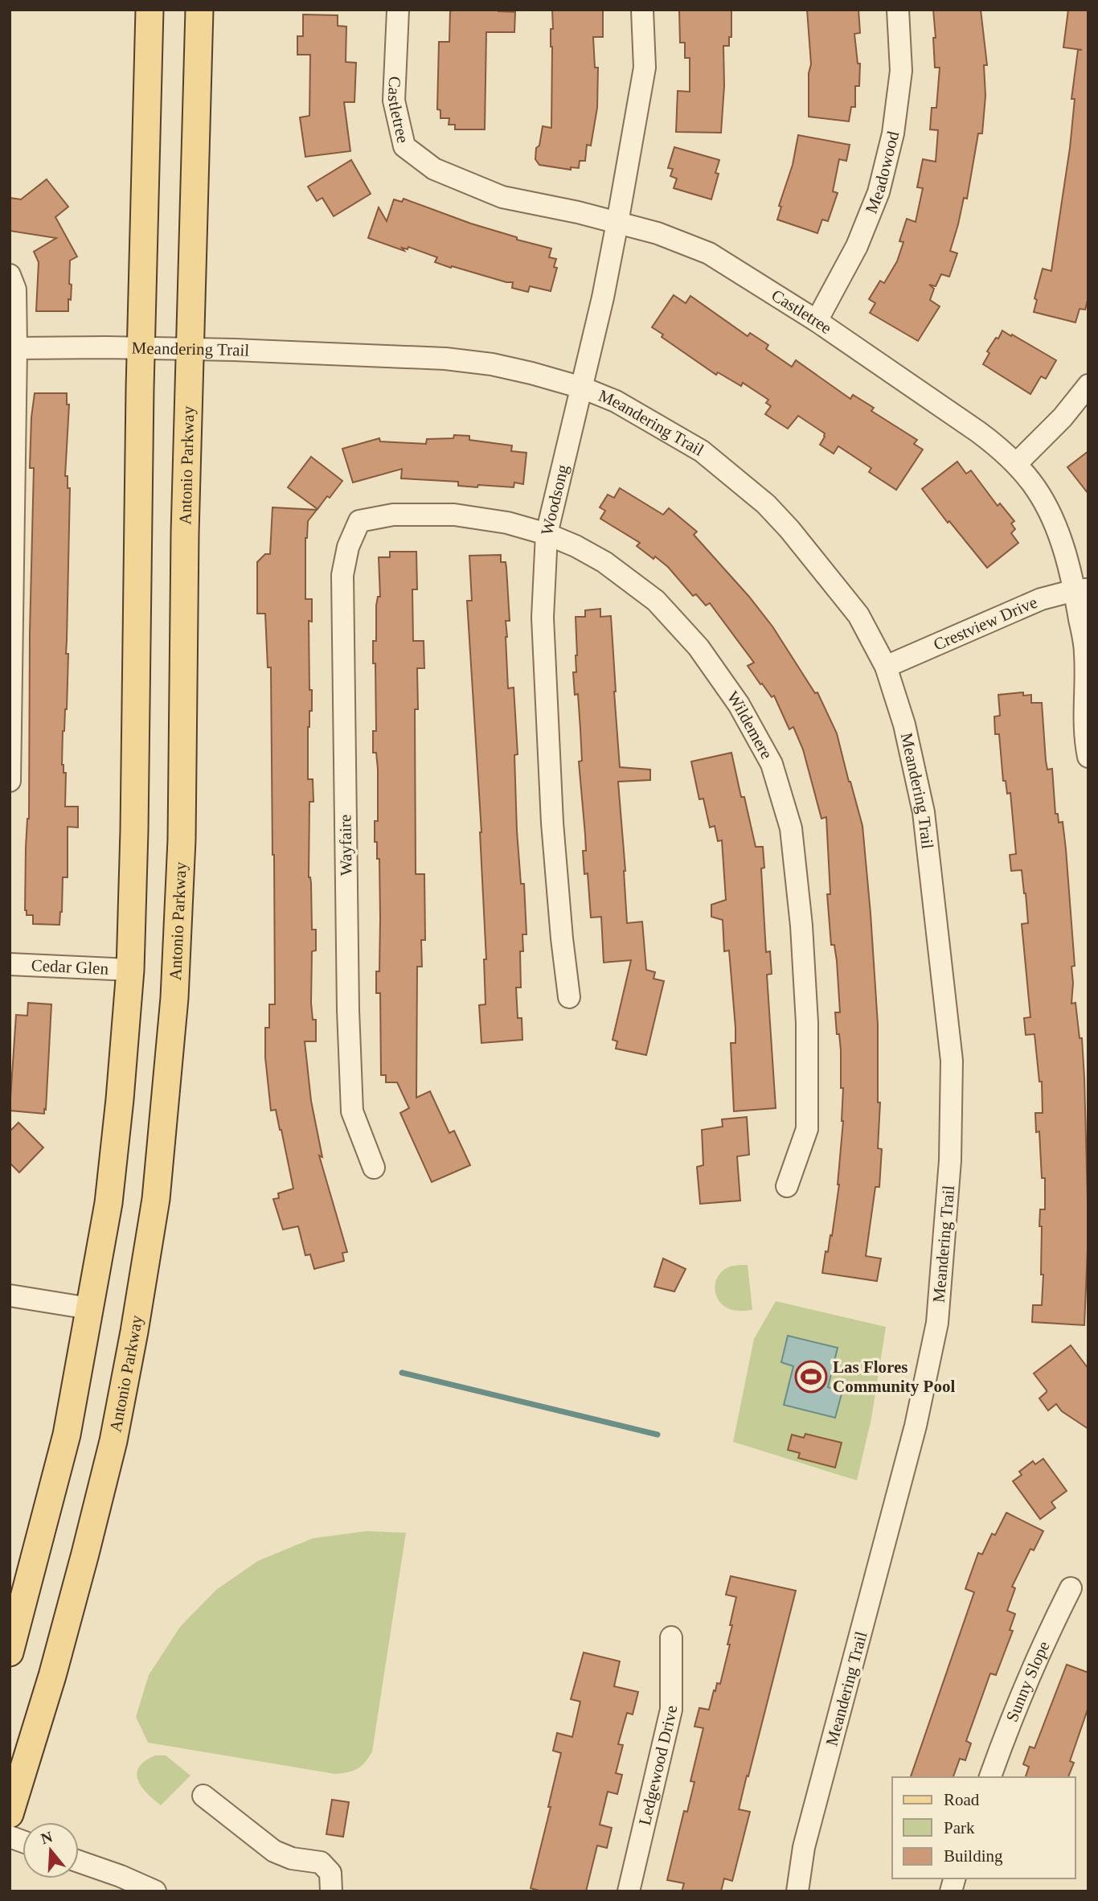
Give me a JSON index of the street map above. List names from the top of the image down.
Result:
{
  "streets": {
    "main road": ["Antonio Parkway"],
    "street": [
      "Castletree",
      "Meadowood",
      "Meandering Trail",
      "Woodsong",
      "Crestview Drive",
      "Wildemere",
      "Wayfaire",
      "Cedar Glen",
      "Sunny Slope",
      "Ledgewood Drive"
    ]
  },
  "crossings": [
    ["Castletree", "Meadowood"],
    ["Castletree", "Woodsong"],
    ["Castletree", "Crestview Drive"],
    ["Meandering Trail", "Antonio Parkway"],
    ["Meandering Trail", "Woodsong"],
    ["Meandering Trail", "Crestview Drive"],
    ["Woodsong", "Wildemere"],
    ["Wildemere", "Wayfaire"]
  ],
  "places": {
    "sports": ["Las Flores Community Pool"]
  },
  "legend": ["Road", "Park", "Building"],
  "north": "top"
}
